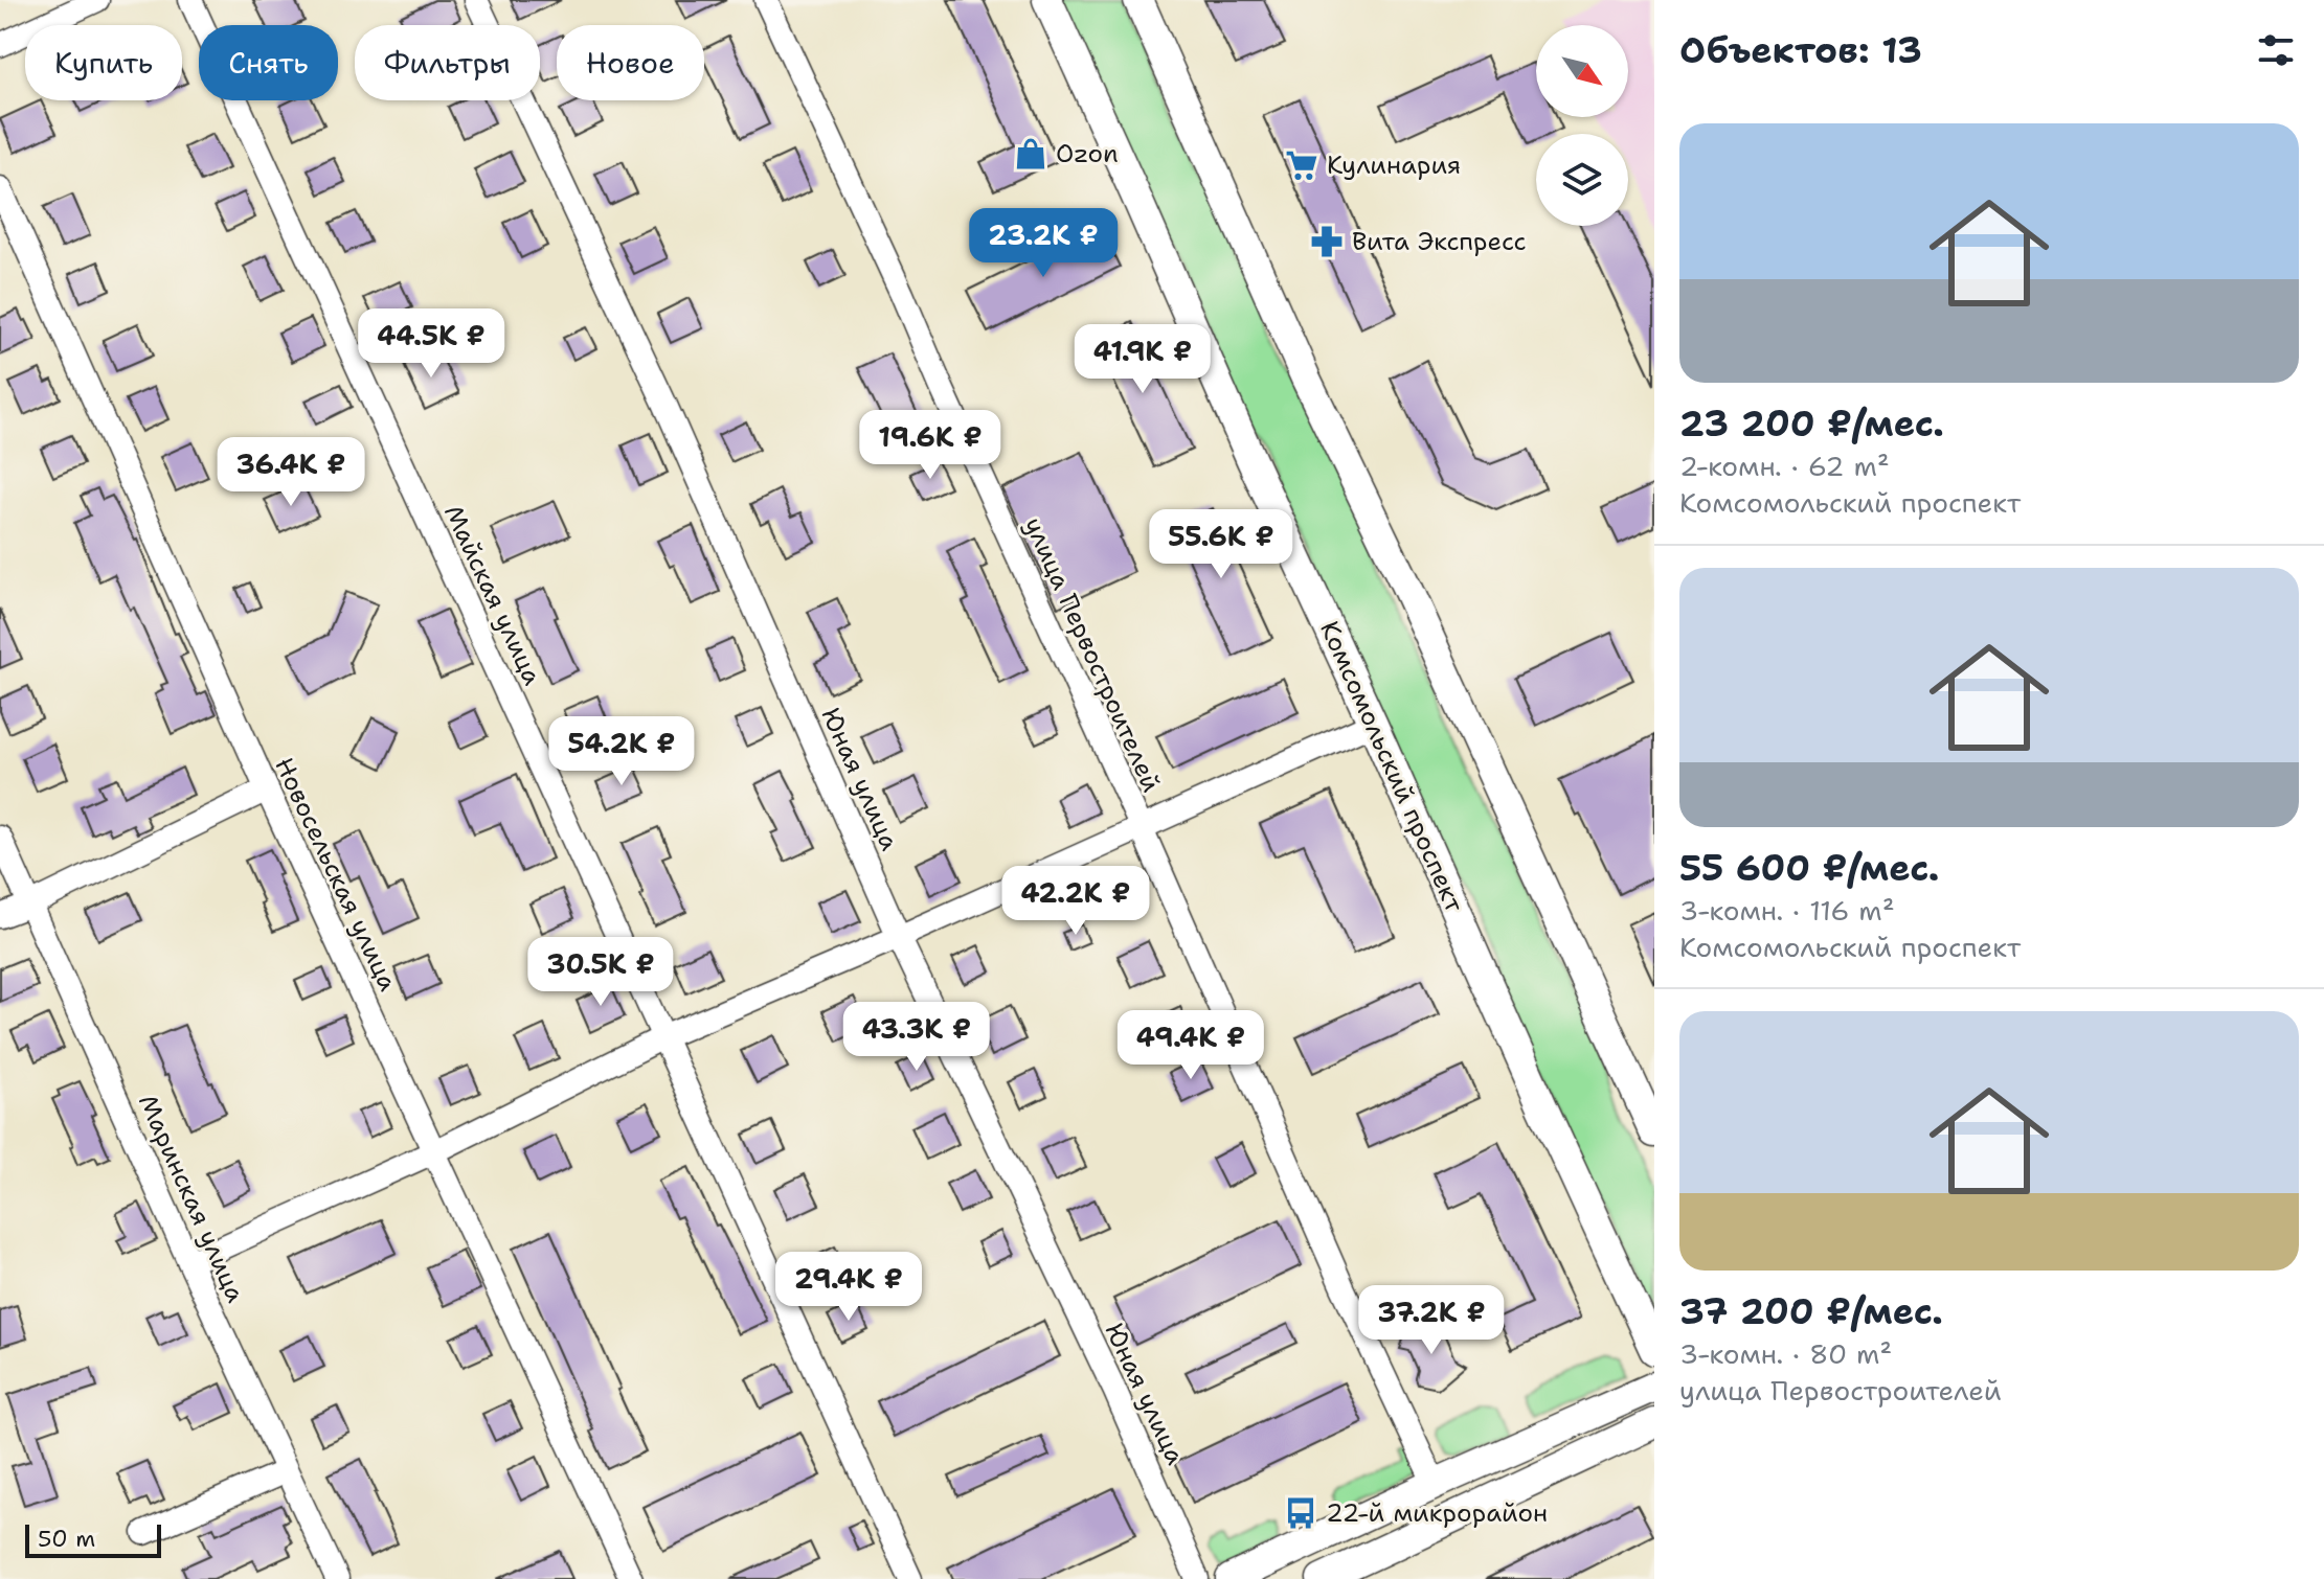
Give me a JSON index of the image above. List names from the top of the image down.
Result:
{
  "streets": {
    "main road": ["Комсомольский проспект"],
    "street": [
      "Майская улица",
      "улица Первостроителей",
      "Юная улица",
      "Новосельская улица",
      "Маринская улица"
    ]
  },
  "places": {
    "shop": ["Ozon"],
    "supermarket": ["Кулинария"],
    "pharmacy": ["Вита Экспресс"],
    "bus stop": ["22-й микрорайон"]
  },
  "scale_bar": "50 m",
  "north": "bottom right",
  "page": {
    "heading": "Объектов: 13",
    "chip": [
      "Купить",
      "Снять",
      "Фильтры",
      "Новое"
    ],
    "list": [
      {
        "name": "23 200 ₽/мес.",
        "note": "2-комн. · 62 m² · Комсомольский проспект"
      },
      {
        "name": "55 600 ₽/мес.",
        "note": "3-комн. · 116 m² · Комсомольский проспект"
      },
      {
        "name": "37 200 ₽/мес.",
        "note": "3-комн. · 80 m² · улица Первостроителей"
      }
    ],
    "price": [
      "23.2K ₽",
      "44.5K ₽",
      "41.9K ₽",
      "19.6K ₽",
      "36.4K ₽",
      "55.6K ₽",
      "54.2K ₽",
      "42.2K ₽",
      "30.5K ₽",
      "43.3K ₽",
      "49.4K ₽",
      "29.4K ₽",
      "37.2K ₽"
    ],
    "scale": "50 m"
  }
}
